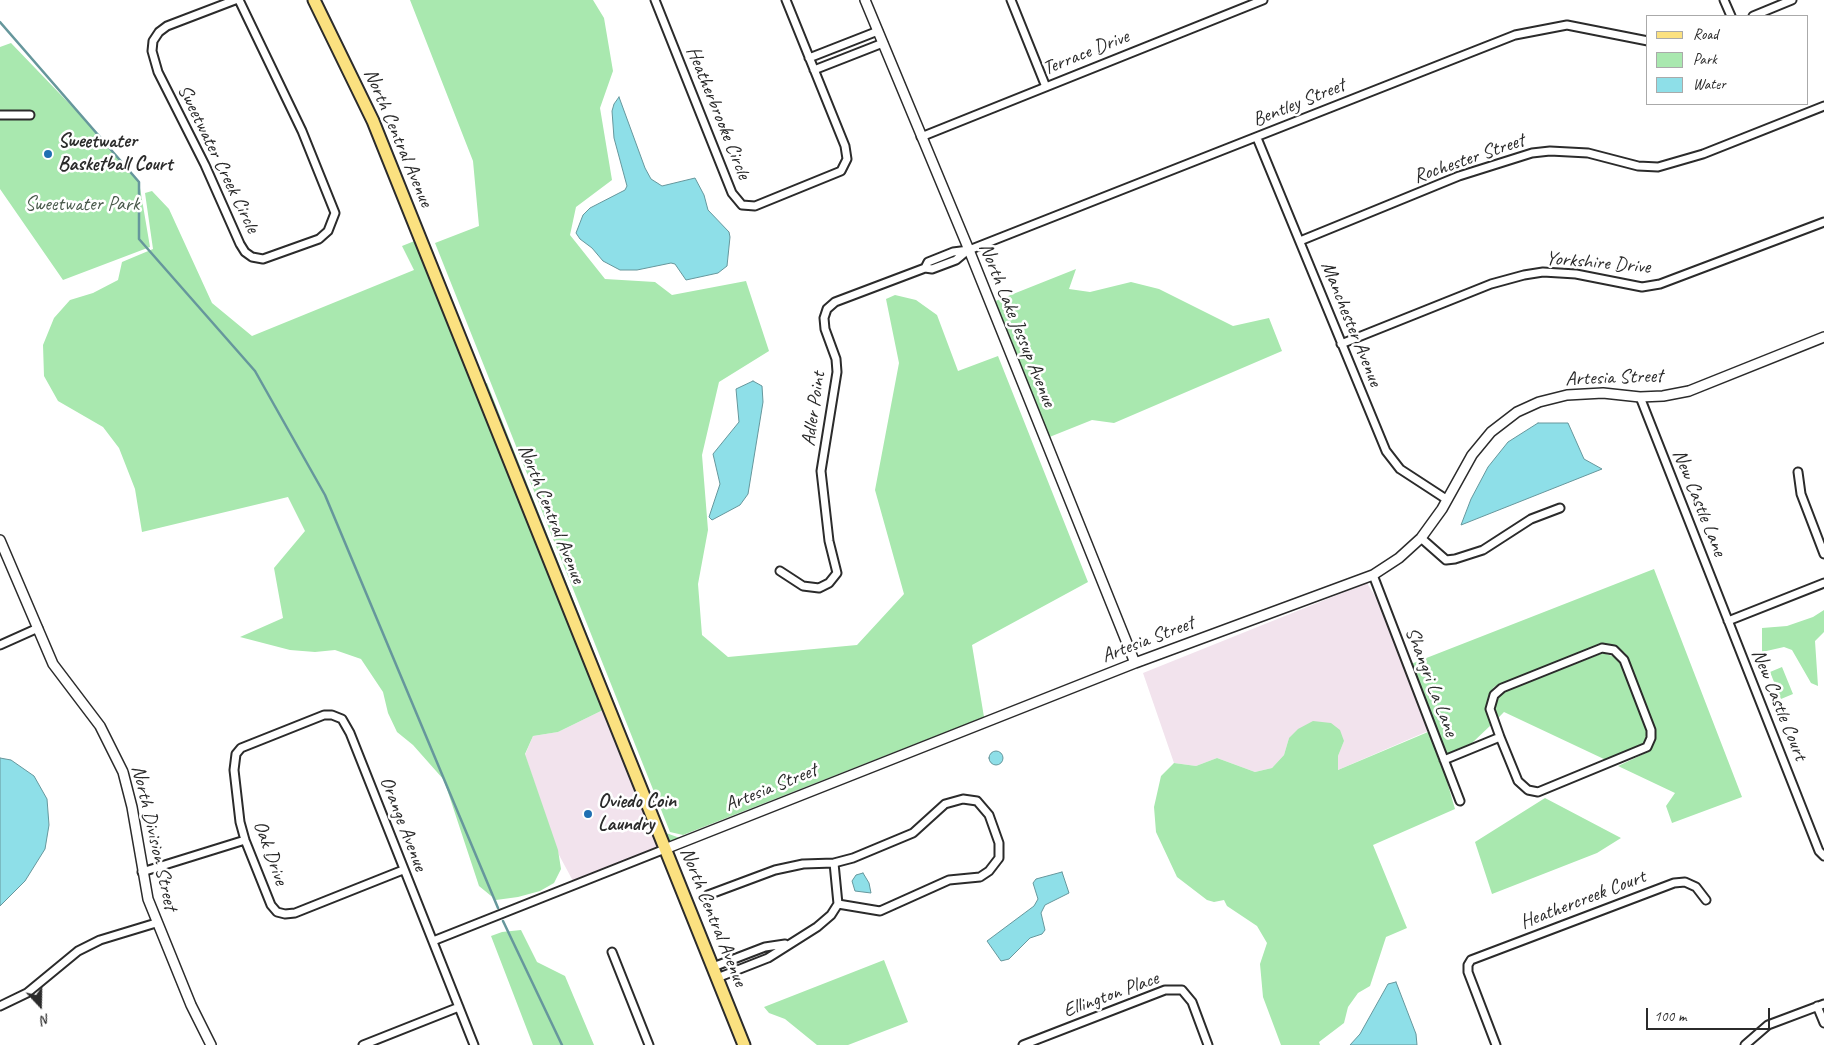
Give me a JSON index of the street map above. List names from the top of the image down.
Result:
{
  "streets": {
    "main road": ["North Central Avenue"],
    "street": [
      "Terrace Drive",
      "Bentley Street",
      "Heatherbrooke Circle",
      "Sweetwater Creek Circle",
      "Rochester Street",
      "Yorkshire Drive",
      "Manchester Avenue",
      "North Lake Jessup Avenue",
      "Artesia Street",
      "Adler Point",
      "New Castle Lane",
      "Shangri La Lane",
      "New Castle Court",
      "Orange Avenue",
      "North Division Street",
      "Oak Drive",
      "Heathercreek Court",
      "Ellington Place"
    ]
  },
  "crossings": [
    ["Terrace Drive", "North Lake Jessup Avenue"],
    ["Bentley Street", "Manchester Avenue"],
    ["Bentley Street", "North Lake Jessup Avenue"],
    ["Bentley Street", "Adler Point"],
    ["North Central Avenue", "Artesia Street"],
    ["Rochester Street", "Manchester Avenue"],
    ["Yorkshire Drive", "Manchester Avenue"],
    ["Manchester Avenue", "Artesia Street"],
    ["North Lake Jessup Avenue", "Artesia Street"],
    ["North Lake Jessup Avenue", "Adler Point"],
    ["Artesia Street", "New Castle Lane"],
    ["Artesia Street", "Shangri La Lane"],
    ["Artesia Street", "Orange Avenue"],
    ["New Castle Lane", "New Castle Court"],
    ["Orange Avenue", "Oak Drive"]
  ],
  "parks": ["Sweetwater Park"],
  "places": ["Sweetwater Basketball Court", "Oviedo Coin Laundry"],
  "legend": ["Road", "Park", "Water"],
  "scale_bar": "100 m",
  "north": "bottom"
}
